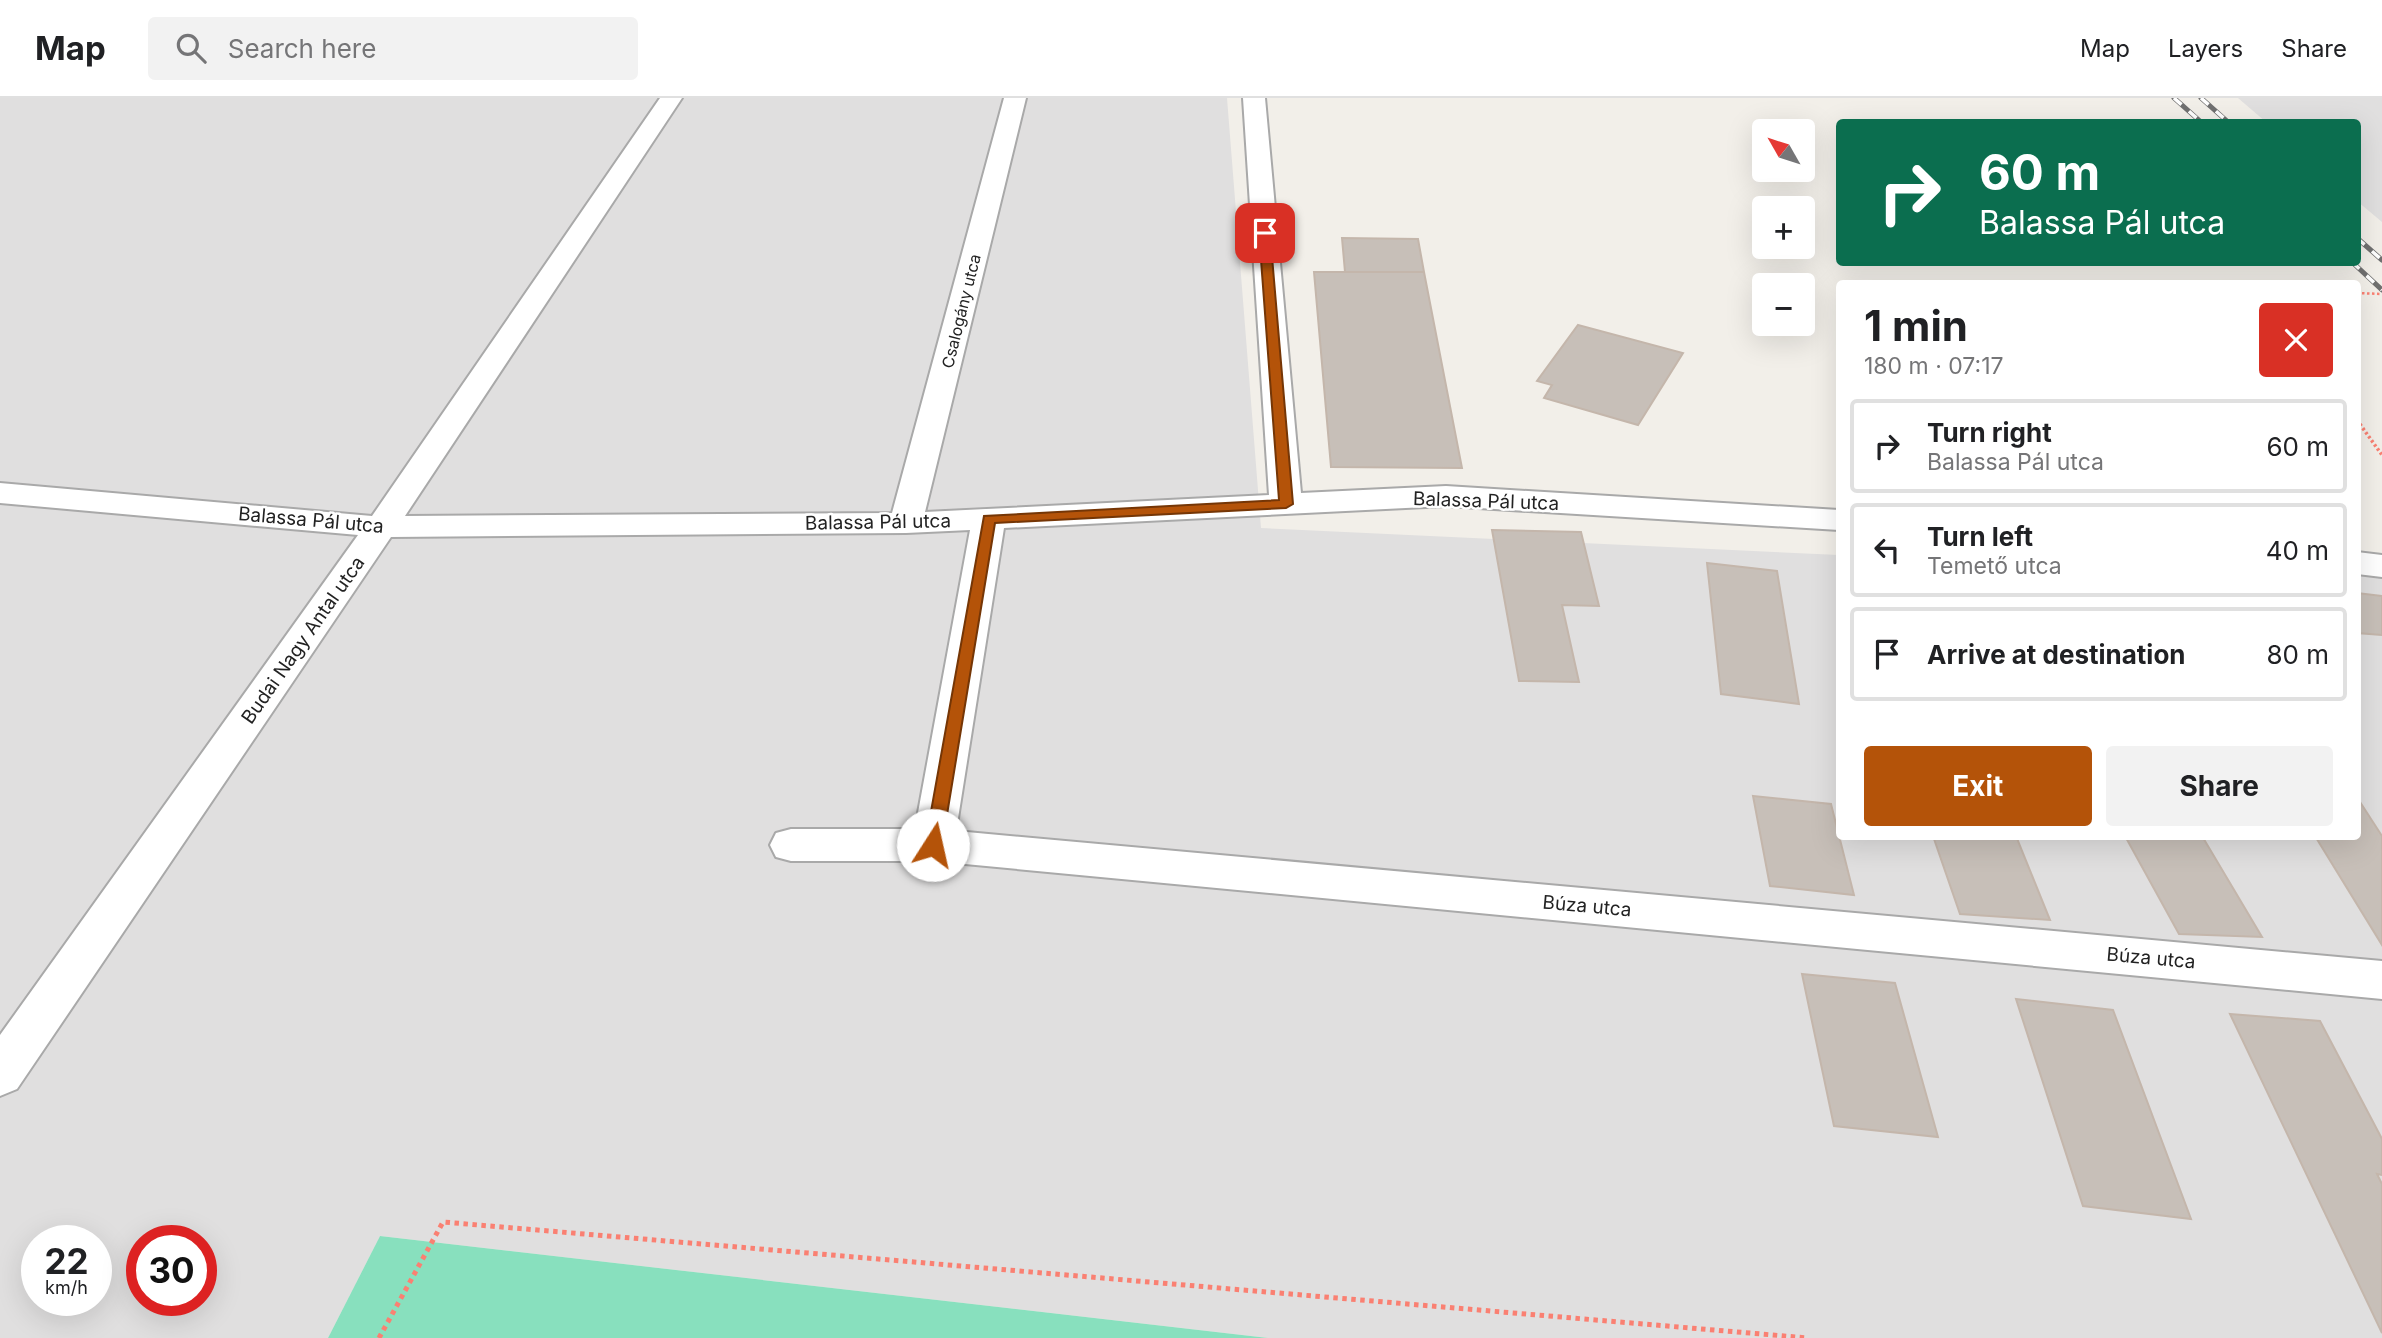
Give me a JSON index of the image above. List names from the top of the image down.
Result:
{
  "streets": {
    "street": [
      "Csalogány utca",
      "Balassa Pál utca",
      "Budai Nagy Antal utca",
      "Búza utca"
    ]
  },
  "crossings": [
    ["Csalogány utca", "Balassa Pál utca"],
    ["Balassa Pál utca", "Budai Nagy Antal utca"]
  ],
  "north": "top left",
  "page": {
    "header": "Map",
    "search": "Search here",
    "nav": ["Map", "Layers", "Share"],
    "map_buttons": ["+", "−"],
    "turn": ["60 m", "Balassa Pál utca"],
    "heading": ["1 min", "180 m · 07:17"],
    "list": [
      {
        "name": "Turn right",
        "note": "Balassa Pál utca",
        "value": "60 m"
      },
      {
        "name": "Turn left",
        "note": "Temető utca",
        "value": "40 m"
      },
      {
        "name": "Arrive at destination",
        "value": "80 m"
      }
    ],
    "buttons": ["Exit", "Share"],
    "speed": "22 km/h",
    "limit": "30"
  }
}
